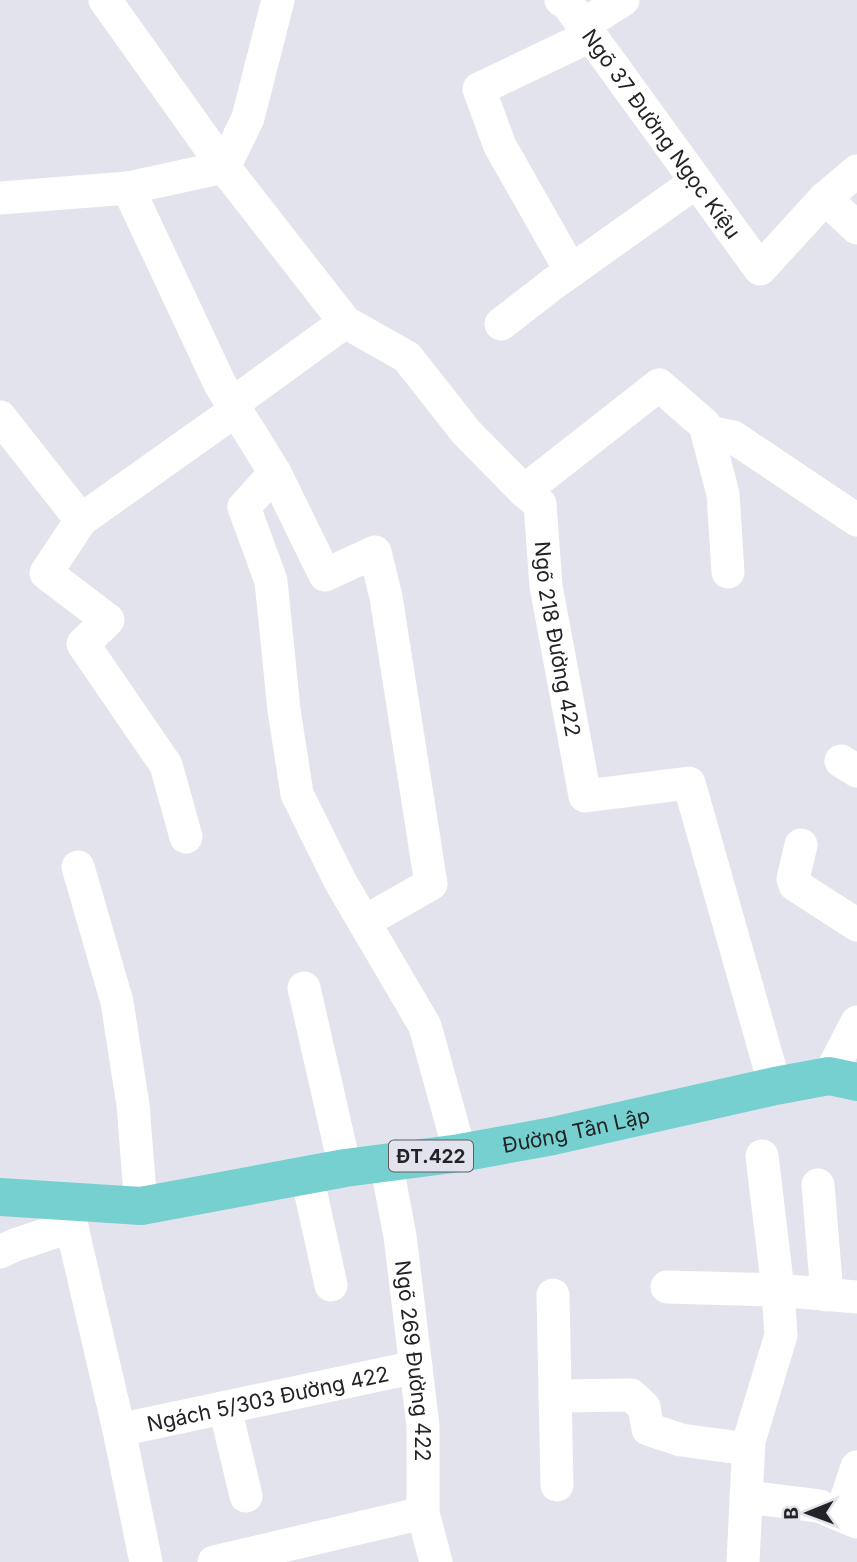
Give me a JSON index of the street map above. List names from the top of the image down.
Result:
{
  "streets": {
    "main road": ["Đường Tân Lập", "ĐT.422"],
    "street": [
      "Ngõ 37 Đường Ngọc Kiệu",
      "Ngõ 218 Đường 422",
      "Ngõ 269 Đường 422",
      "Ngách 5/303 Đường 422"
    ]
  },
  "crossings": [
    ["Ngõ 218 Đường 422", "Đường Tân Lập"],
    ["Đường Tân Lập", "Ngõ 269 Đường 422"],
    ["Ngõ 269 Đường 422", "Ngách 5/303 Đường 422"]
  ],
  "north": "left"
}
